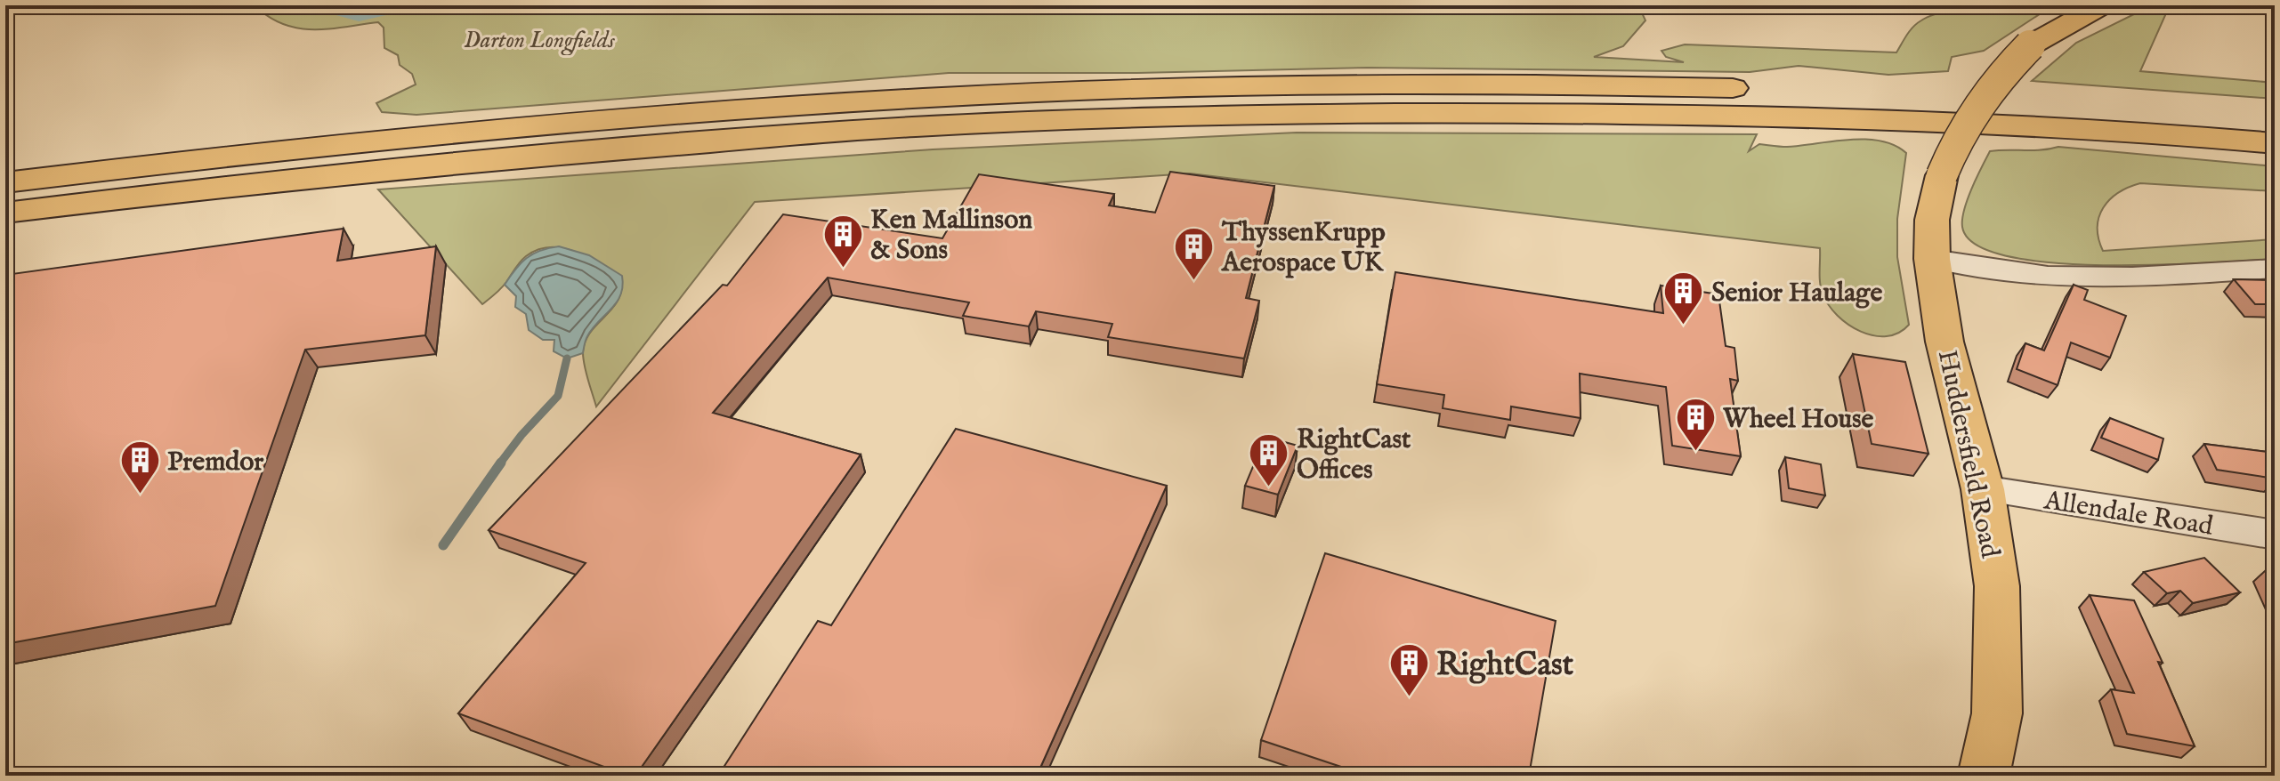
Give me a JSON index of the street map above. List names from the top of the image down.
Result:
{
  "streets": {
    "highway": ["Huddersfield Road"],
    "street": ["Allendale Road"]
  },
  "crossings": [
    ["Huddersfield Road", "Allendale Road"]
  ],
  "parks": ["Darton Longfields"],
  "places": {
    "building": [
      "Ken Mallinson & Sons",
      "ThyssenKrupp Aerospace UK",
      "Senior Haulage",
      "Wheel House",
      "RightCast Offices",
      "Premdor",
      "RightCast"
    ]
  }
}
